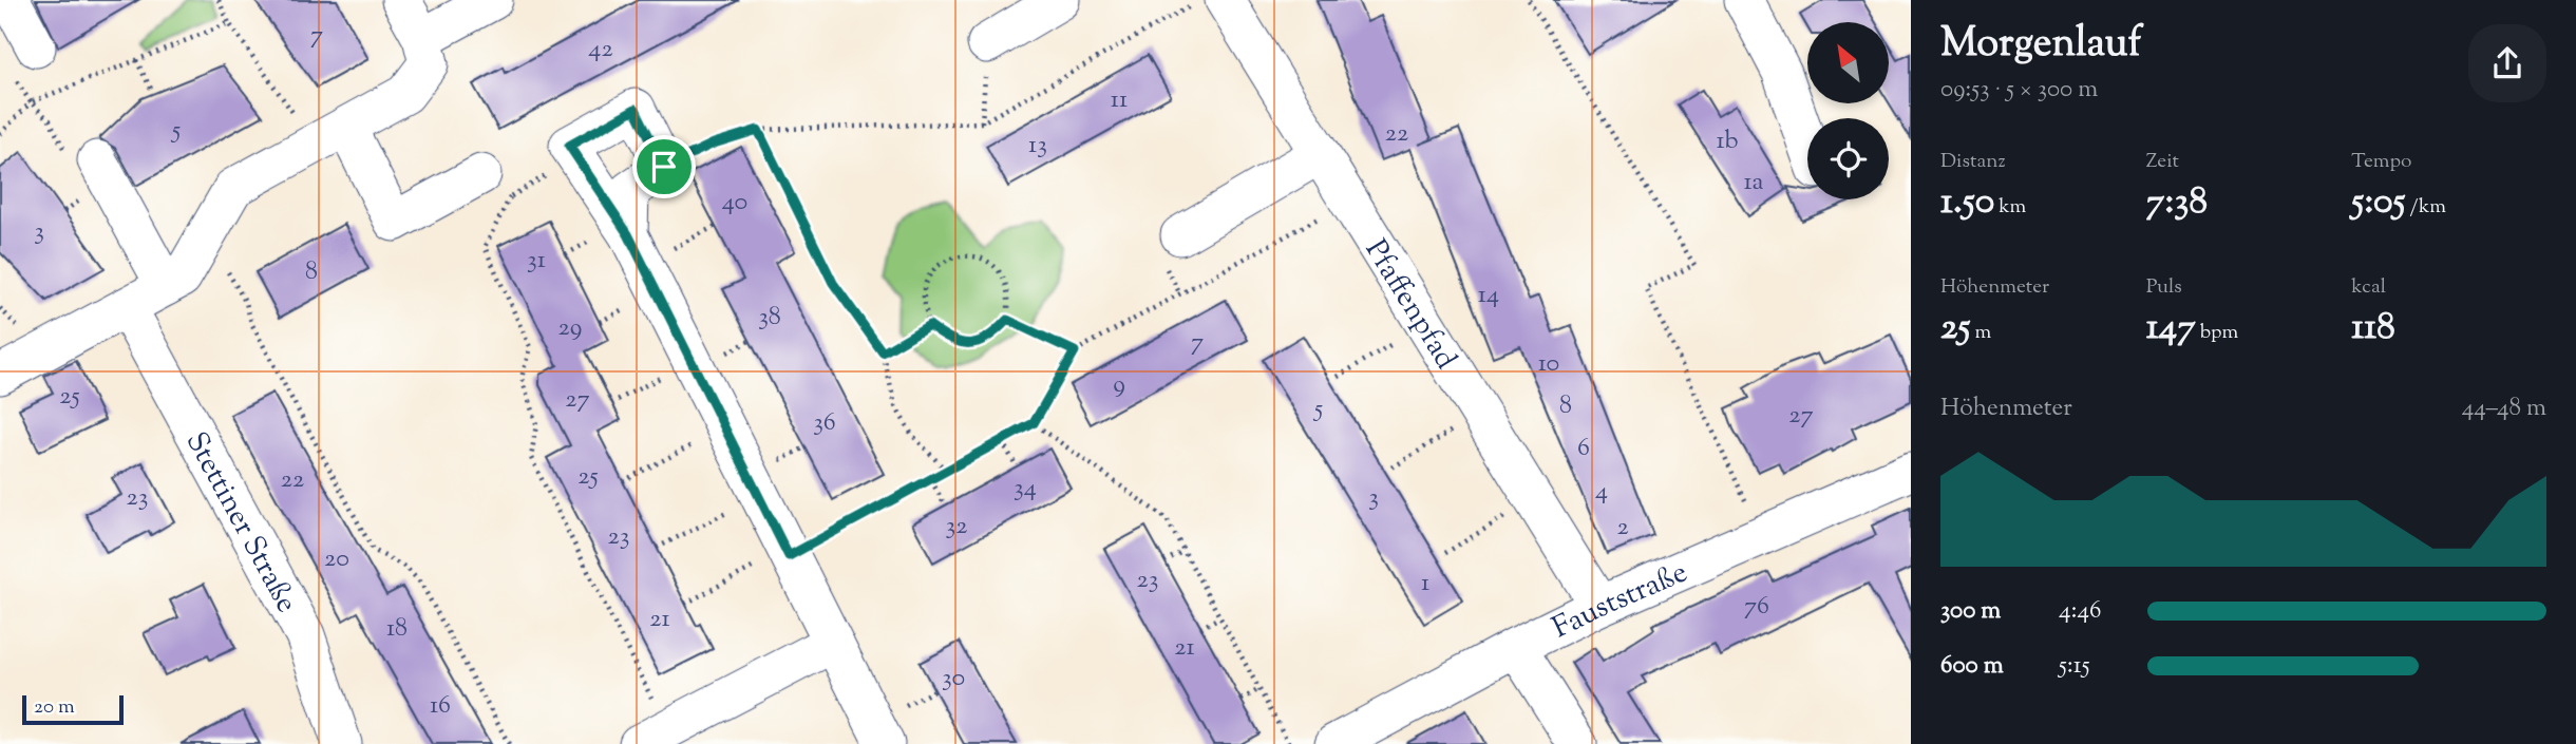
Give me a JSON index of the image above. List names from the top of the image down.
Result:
{
  "streets": {
    "street": ["Pfaffenpfad", "Stettiner Straße", "Fauststraße"]
  },
  "crossings": [
    ["Pfaffenpfad", "Fauststraße"]
  ],
  "house_numbers": [
    "7",
    "42",
    "11",
    "5",
    "22",
    "1b",
    "13",
    "1a",
    "40",
    "3",
    "31",
    "8",
    "14",
    "38",
    "29",
    "7",
    "10",
    "9",
    "25",
    "27",
    "8",
    "5",
    "27",
    "36",
    "6",
    "25",
    "22",
    "34",
    "4",
    "23",
    "3",
    "32",
    "2",
    "23",
    "20",
    "23",
    "1",
    "76",
    "21",
    "18",
    "21",
    "30",
    "16"
  ],
  "scale_bar": "20 m",
  "north": "top left",
  "page": {
    "heading": ["Morgenlauf", "09:53 · 5 × 300 m"],
    "stats": [
      ["Distanz", "1.50 km"],
      ["Zeit", "7:38"],
      ["Tempo", "5:05 /km"],
      ["Höhenmeter", "25 m"],
      ["Puls", "147 bpm"],
      ["kcal", "118"]
    ],
    "chart": ["Höhenmeter", "44–48 m"],
    "list": [
      {
        "name": "300 m",
        "note": "4:46"
      },
      {
        "name": "600 m",
        "note": "5:15"
      }
    ],
    "scale": "20 m"
  }
}
